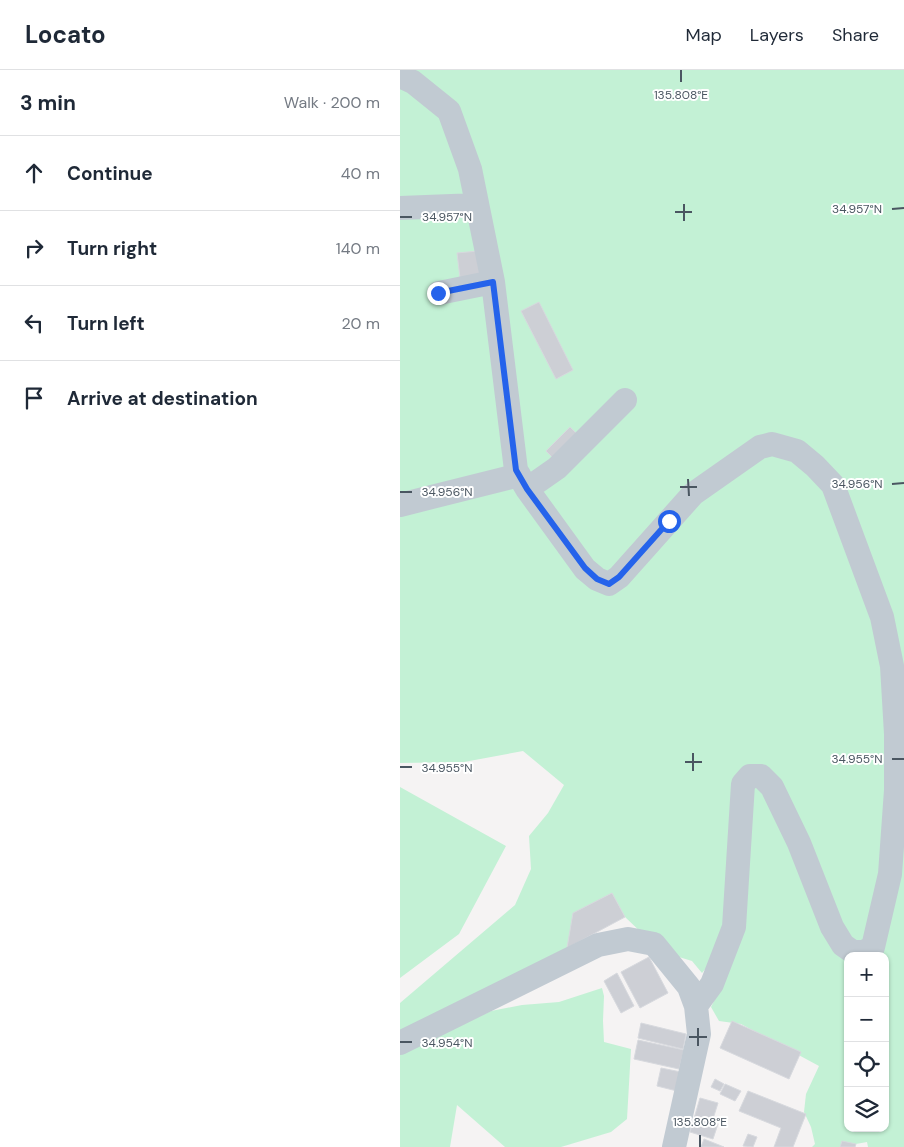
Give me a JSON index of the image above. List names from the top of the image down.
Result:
{
  "page": {
    "header": "Locato",
    "nav": ["Map", "Layers", "Share"],
    "heading": ["3 min", "Walk · 200 m"],
    "list": [
      ["Continue", "40 m"],
      ["Turn right", "140 m"],
      ["Turn left", "20 m"],
      "Arrive at destination"
    ],
    "map_buttons": ["+", "−"]
  },
  "coordinates": [
    "135.808°E",
    "34.957°N",
    "34.956°N",
    "34.955°N",
    "34.954°N"
  ]
}
